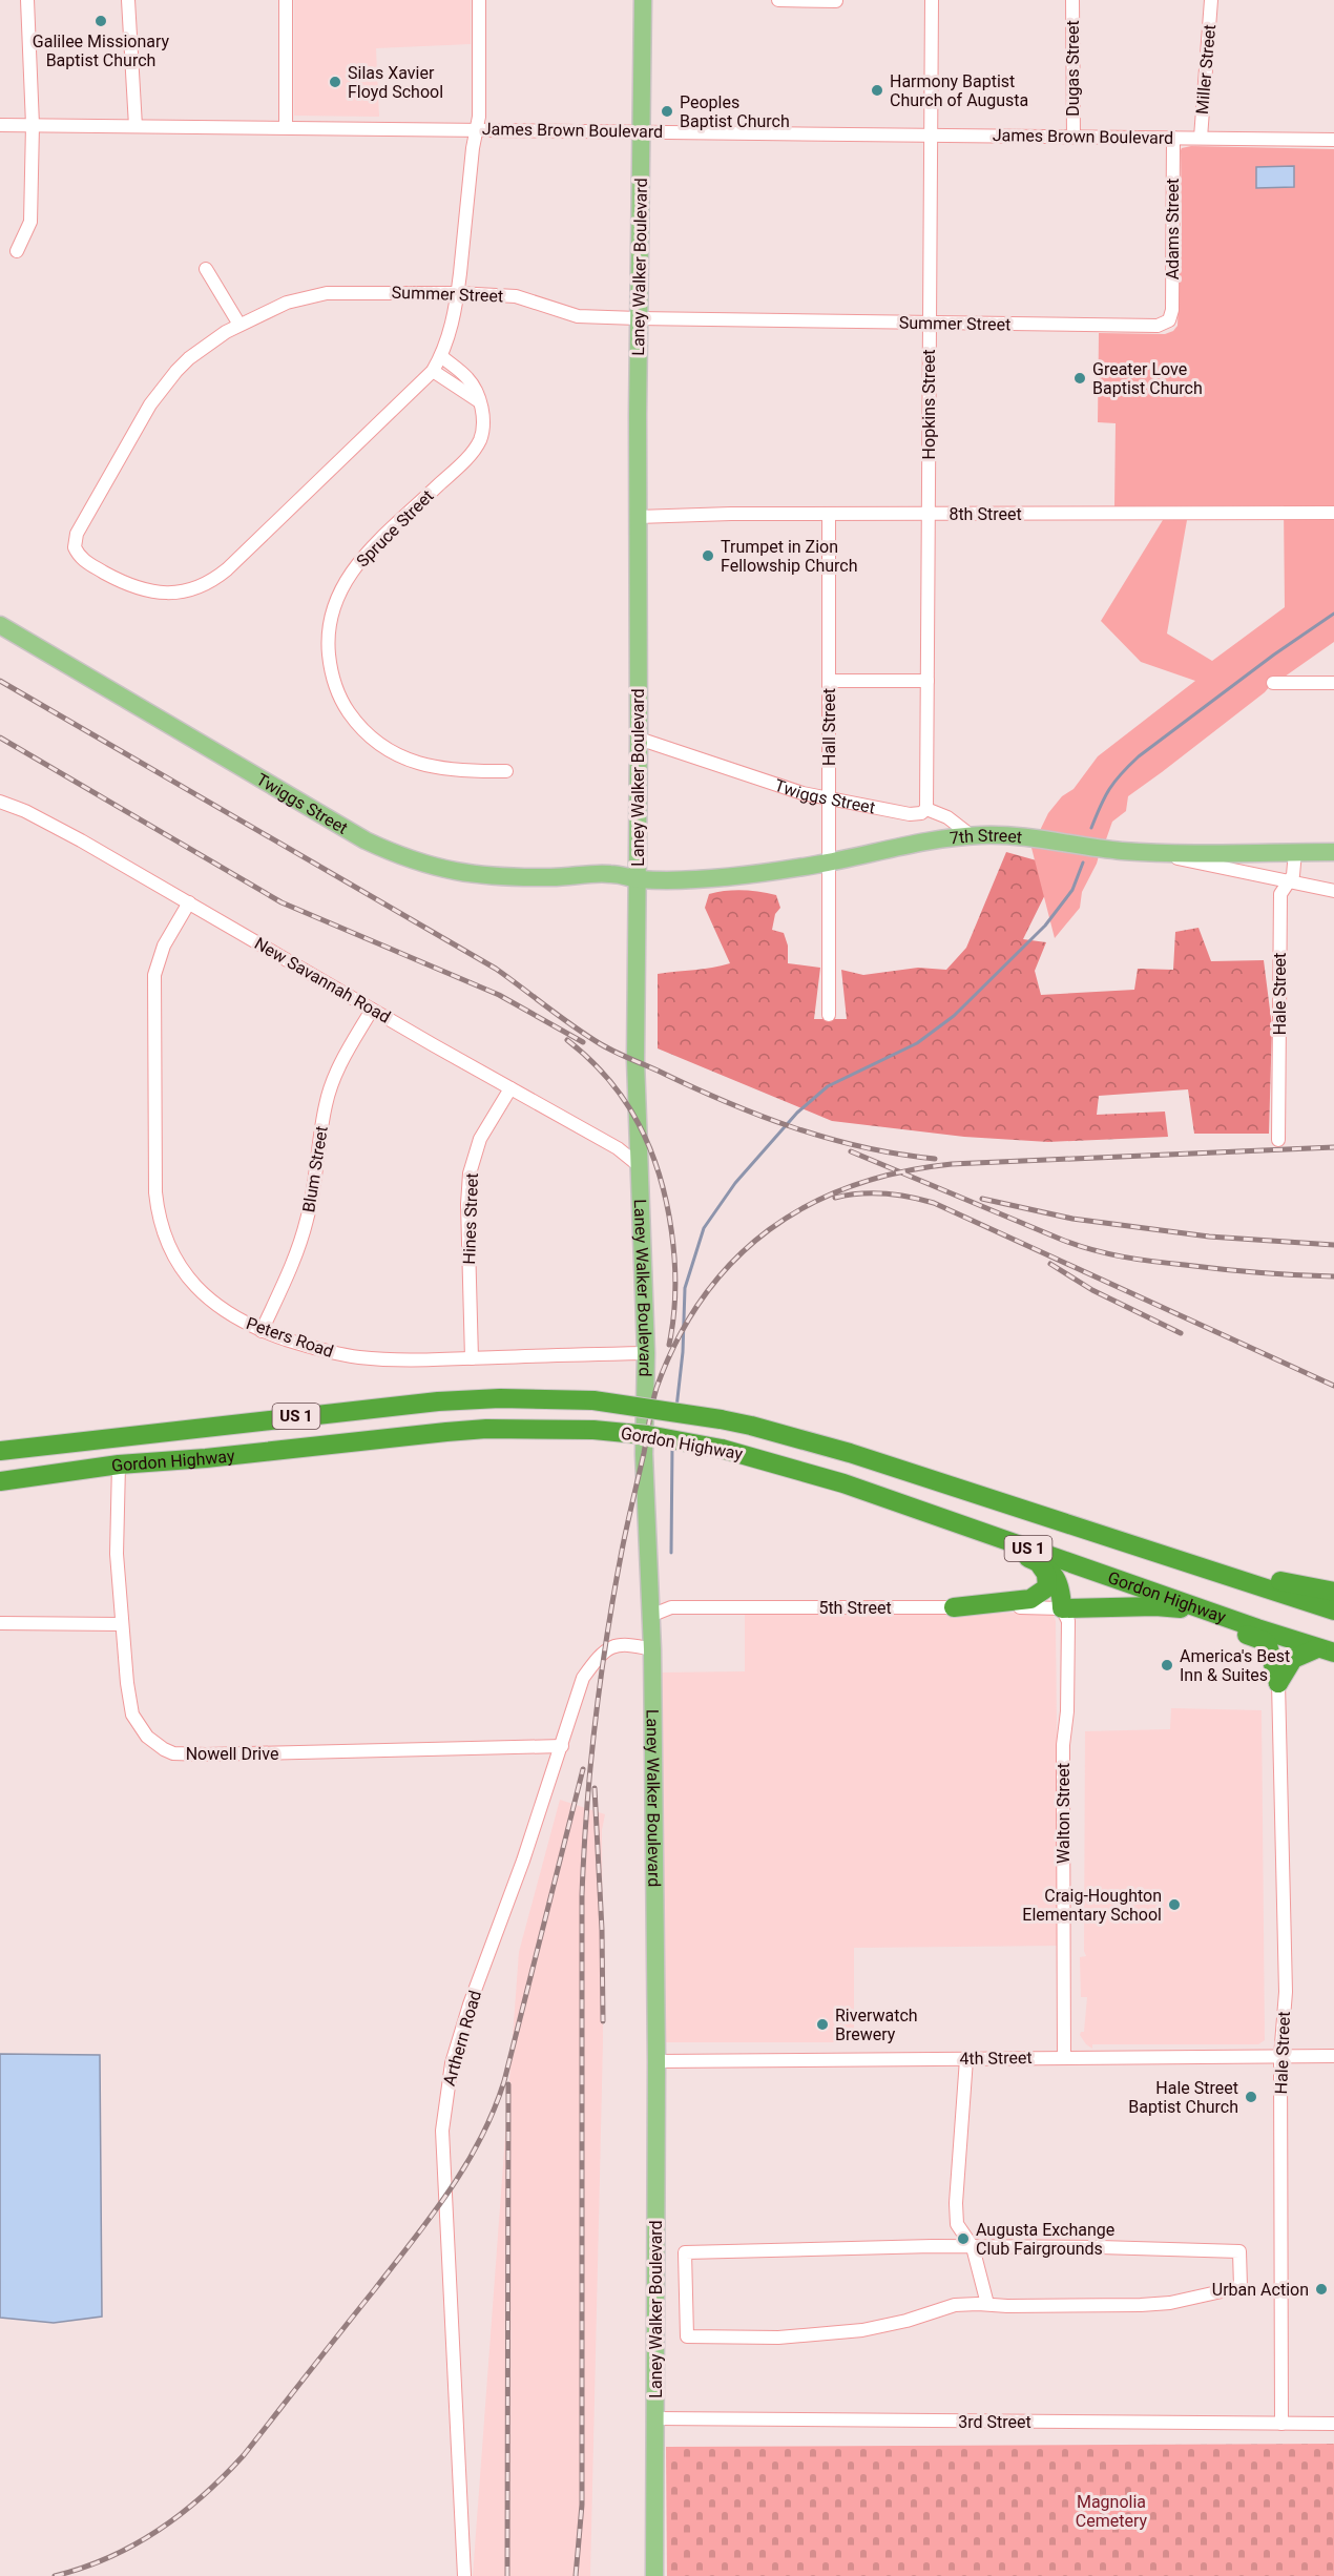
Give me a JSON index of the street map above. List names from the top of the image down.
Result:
{
  "streets": {
    "highway": ["US 1", "Gordon Highway"],
    "main road": ["Laney Walker Boulevard", "Twiggs Street", "7th Street"],
    "street": [
      "Dugas Street",
      "Miller Street",
      "James Brown Boulevard",
      "Adams Street",
      "Summer Street",
      "Hopkins Street",
      "8th Street",
      "Spruce Street",
      "Hall Street",
      "New Savannah Road",
      "Hale Street",
      "Blum Street",
      "Hines Street",
      "Peters Road",
      "5th Street",
      "Nowell Drive",
      "Walton Street",
      "Arthern Road",
      "4th Street",
      "3rd Street"
    ]
  },
  "crossings": [
    ["Dugas Street", "James Brown Boulevard"],
    ["Miller Street", "James Brown Boulevard"],
    ["James Brown Boulevard", "Adams Street"],
    ["James Brown Boulevard", "Laney Walker Boulevard"],
    ["James Brown Boulevard", "Hopkins Street"],
    ["Adams Street", "Summer Street"],
    ["Laney Walker Boulevard", "Summer Street"],
    ["Laney Walker Boulevard", "8th Street"],
    ["Laney Walker Boulevard", "Twiggs Street"],
    ["Laney Walker Boulevard", "7th Street"],
    ["Laney Walker Boulevard", "New Savannah Road"],
    ["Laney Walker Boulevard", "Peters Road"],
    ["Laney Walker Boulevard", "5th Street"],
    ["Laney Walker Boulevard", "Arthern Road"],
    ["Laney Walker Boulevard", "4th Street"],
    ["Laney Walker Boulevard", "3rd Street"],
    ["Summer Street", "Hopkins Street"],
    ["Hopkins Street", "8th Street"],
    ["Hopkins Street", "Twiggs Street"],
    ["8th Street", "Hall Street"],
    ["Hall Street", "Twiggs Street"],
    ["Hall Street", "7th Street"],
    ["Twiggs Street", "7th Street"],
    ["7th Street", "Hale Street"],
    ["New Savannah Road", "Blum Street"],
    ["New Savannah Road", "Hines Street"],
    ["New Savannah Road", "Peters Road"],
    ["Hale Street", "4th Street"],
    ["Hale Street", "3rd Street"],
    ["Blum Street", "Peters Road"],
    ["Hines Street", "Peters Road"],
    ["Gordon Highway", "Nowell Drive"],
    ["5th Street", "Walton Street"],
    ["Nowell Drive", "Arthern Road"],
    ["Walton Street", "4th Street"]
  ],
  "parks": ["Magnolia Cemetery"],
  "places": [
    "Galilee Missionary Baptist Church",
    "Silas Xavier Floyd School",
    "Harmony Baptist Church of Augusta",
    "Peoples Baptist Church",
    "Greater Love Baptist Church",
    "Trumpet in Zion Fellowship Church",
    "America's Best Inn & Suites",
    "Craig-Houghton Elementary School",
    "Riverwatch Brewery",
    "Hale Street Baptist Church",
    "Augusta Exchange Club Fairgrounds",
    "Urban Action"
  ]
}
